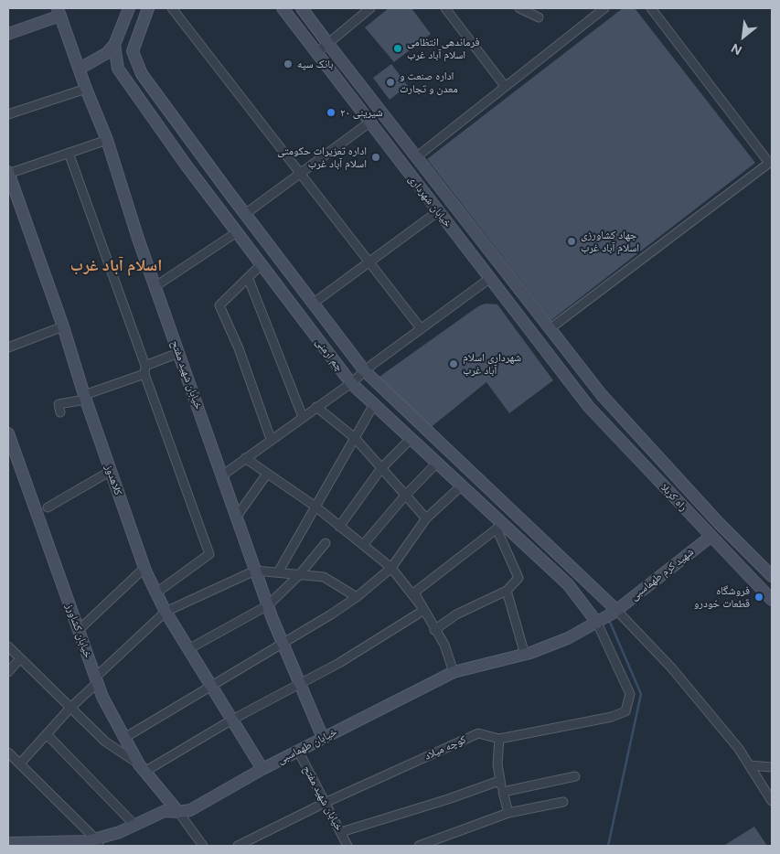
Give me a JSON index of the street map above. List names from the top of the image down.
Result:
{
  "streets": {
    "street": [
      "خیابان شهرداری",
      "چم ارمنی",
      "خیابان شهید مفتح",
      "کلاهدوز",
      "راه کربلا",
      "شهید کرم طهماسبی",
      "خیابان کشاورز",
      "خیابان طهماسبی",
      "کوچه میلاد"
    ]
  },
  "crossings": [
    ["خیابان شهرداری", "راه کربلا"],
    ["چم ارمنی", "شهید کرم طهماسبی"],
    ["چم ارمنی", "خیابان طهماسبی"],
    ["چم ارمنی", "کوچه میلاد"],
    ["خیابان شهید مفتح", "خیابان طهماسبی"],
    ["خیابان شهید مفتح", "کوچه میلاد"],
    ["کلاهدوز", "خیابان طهماسبی"],
    ["راه کربلا", "شهید کرم طهماسبی"],
    ["شهید کرم طهماسبی", "خیابان طهماسبی"],
    ["شهید کرم طهماسبی", "کوچه میلاد"],
    ["خیابان کشاورز", "خیابان طهماسبی"],
    ["خیابان طهماسبی", "کوچه میلاد"]
  ],
  "districts": ["اسلام آباد غرب"],
  "places": [
    "فرماندهی انتظامی اسلام آباد غرب",
    "بانک سپه",
    "اداره صنعت و معدن و تجارت",
    "شیرینی ۲۰",
    "اداره تعزیرات حکومتی اسلام آباد غرب",
    "جهاد کشاورزی اسلام آباد غرب",
    "شهرداری اسلام آباد غرب",
    "فروشگاه قطعات خودرو"
  ],
  "north": "bottom left"
}
